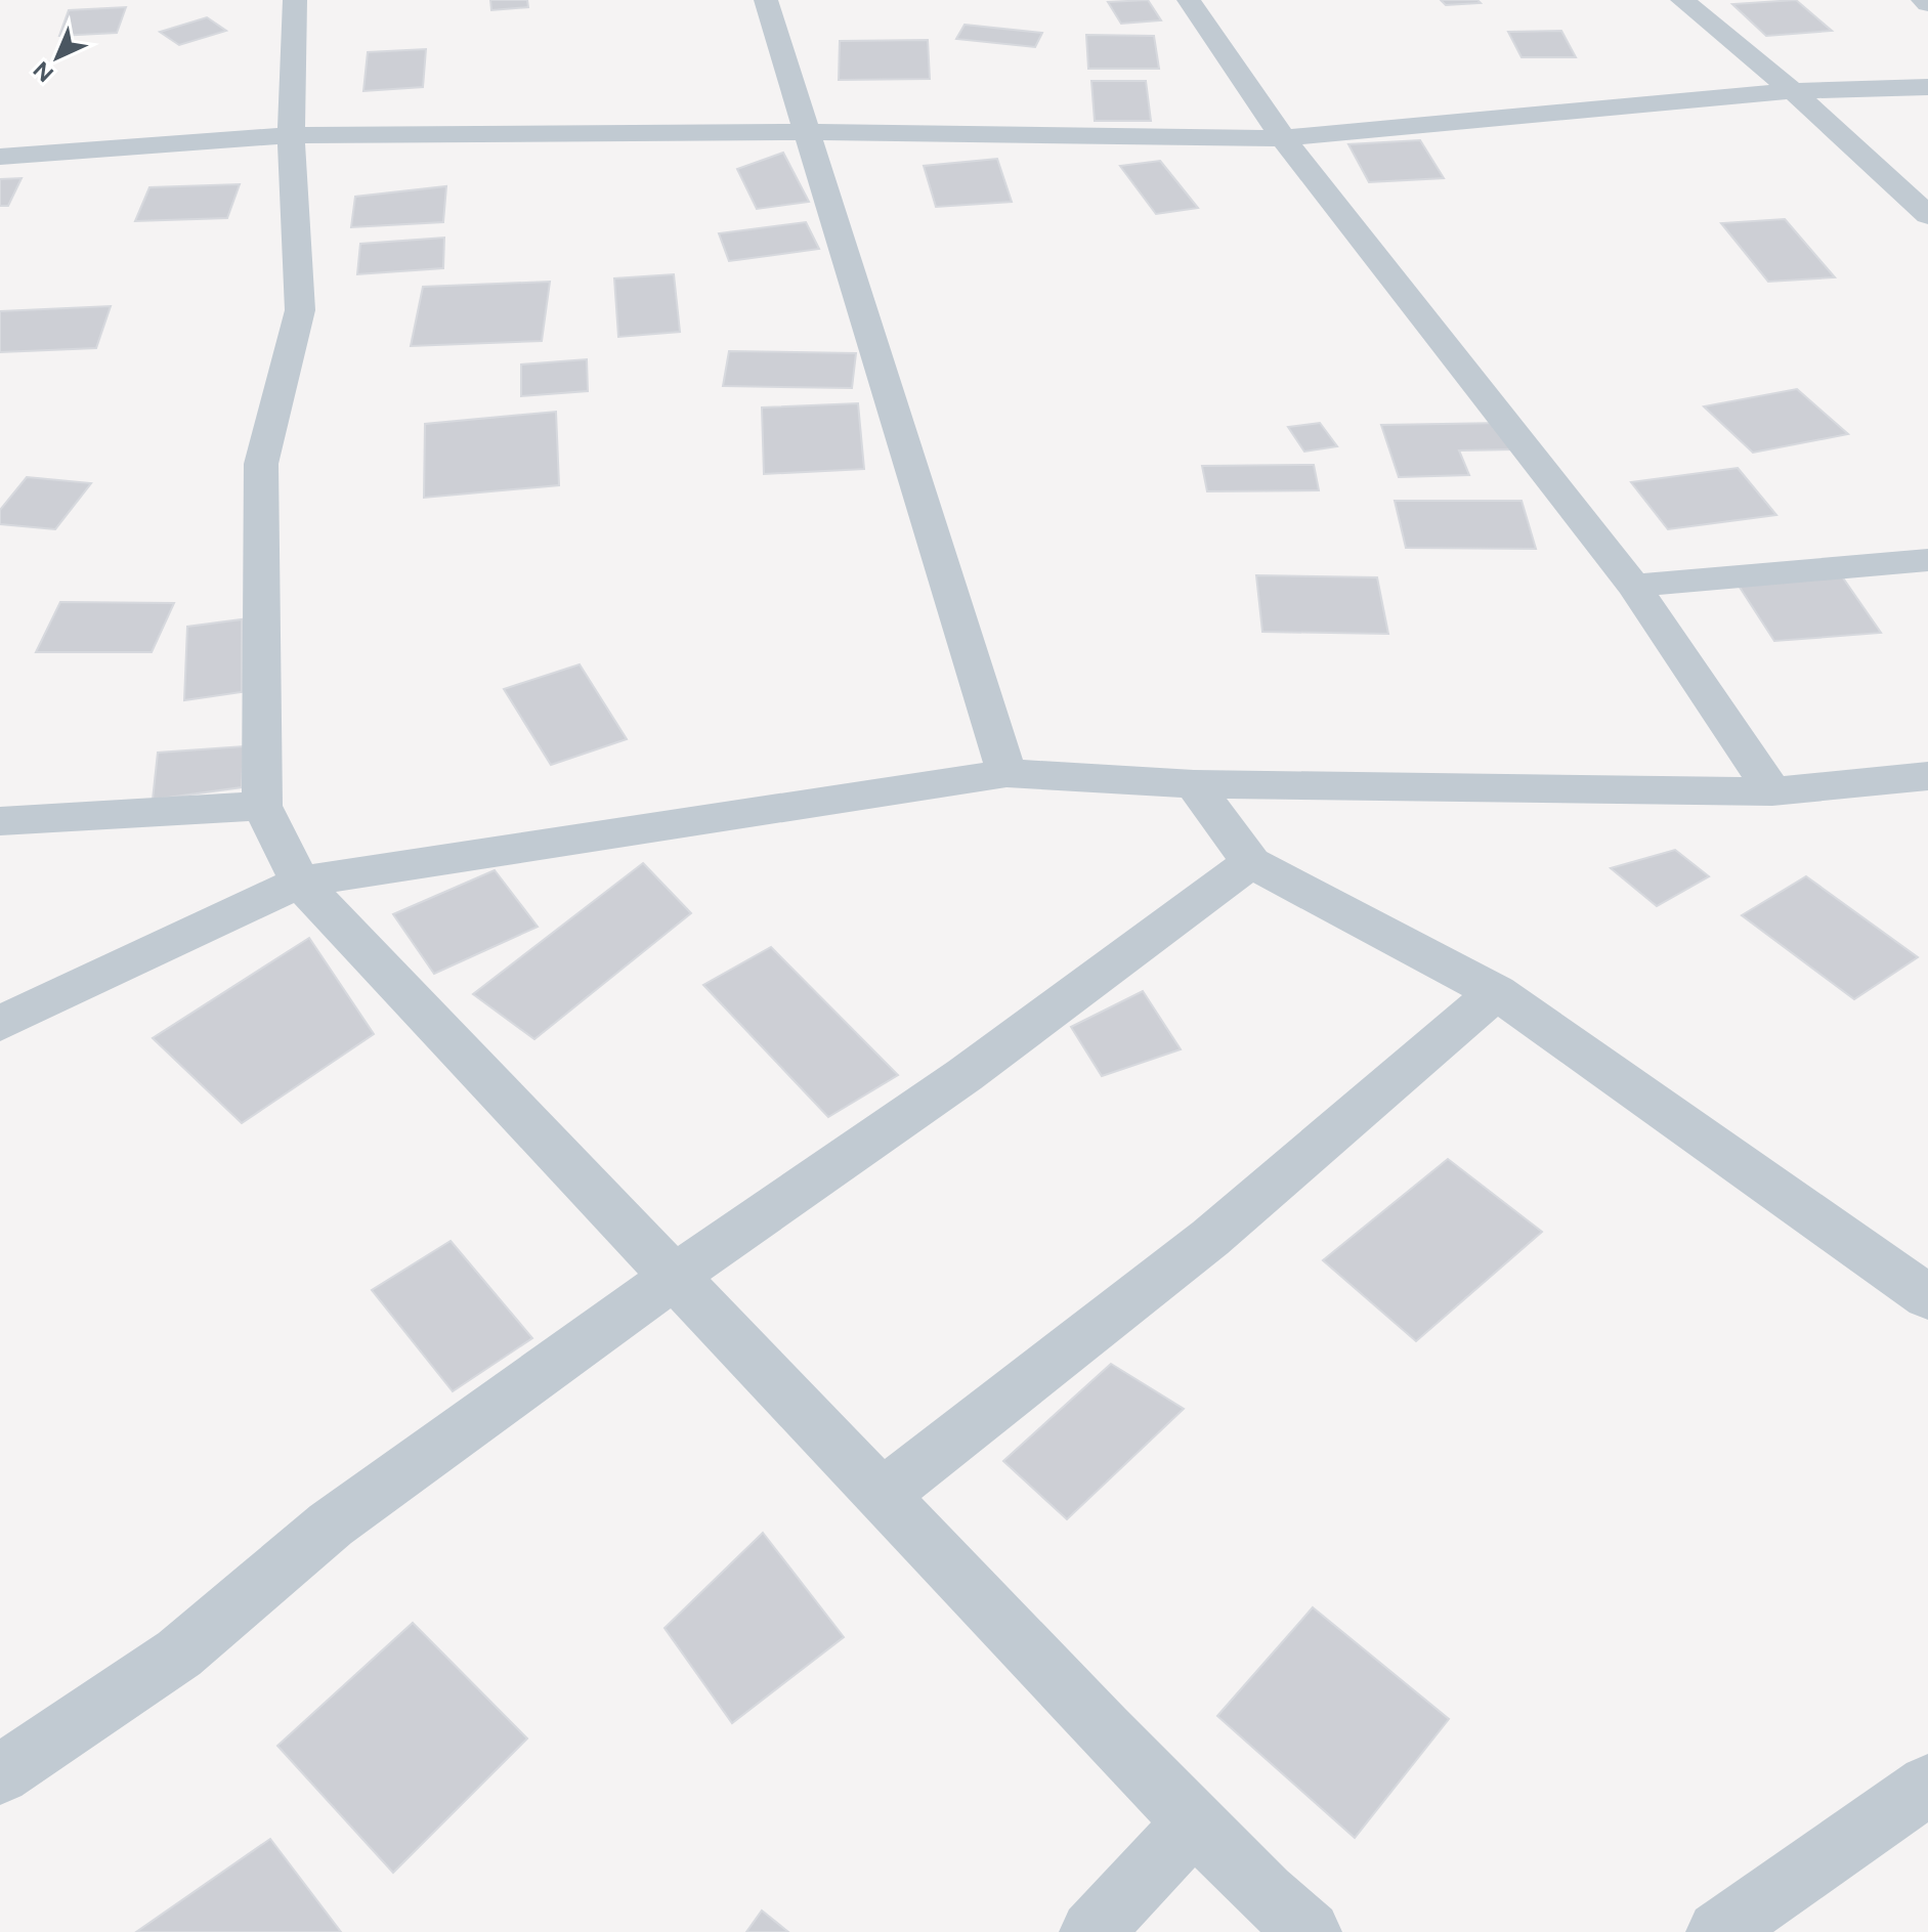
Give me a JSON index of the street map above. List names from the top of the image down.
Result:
{
  "north": "bottom left"
}
